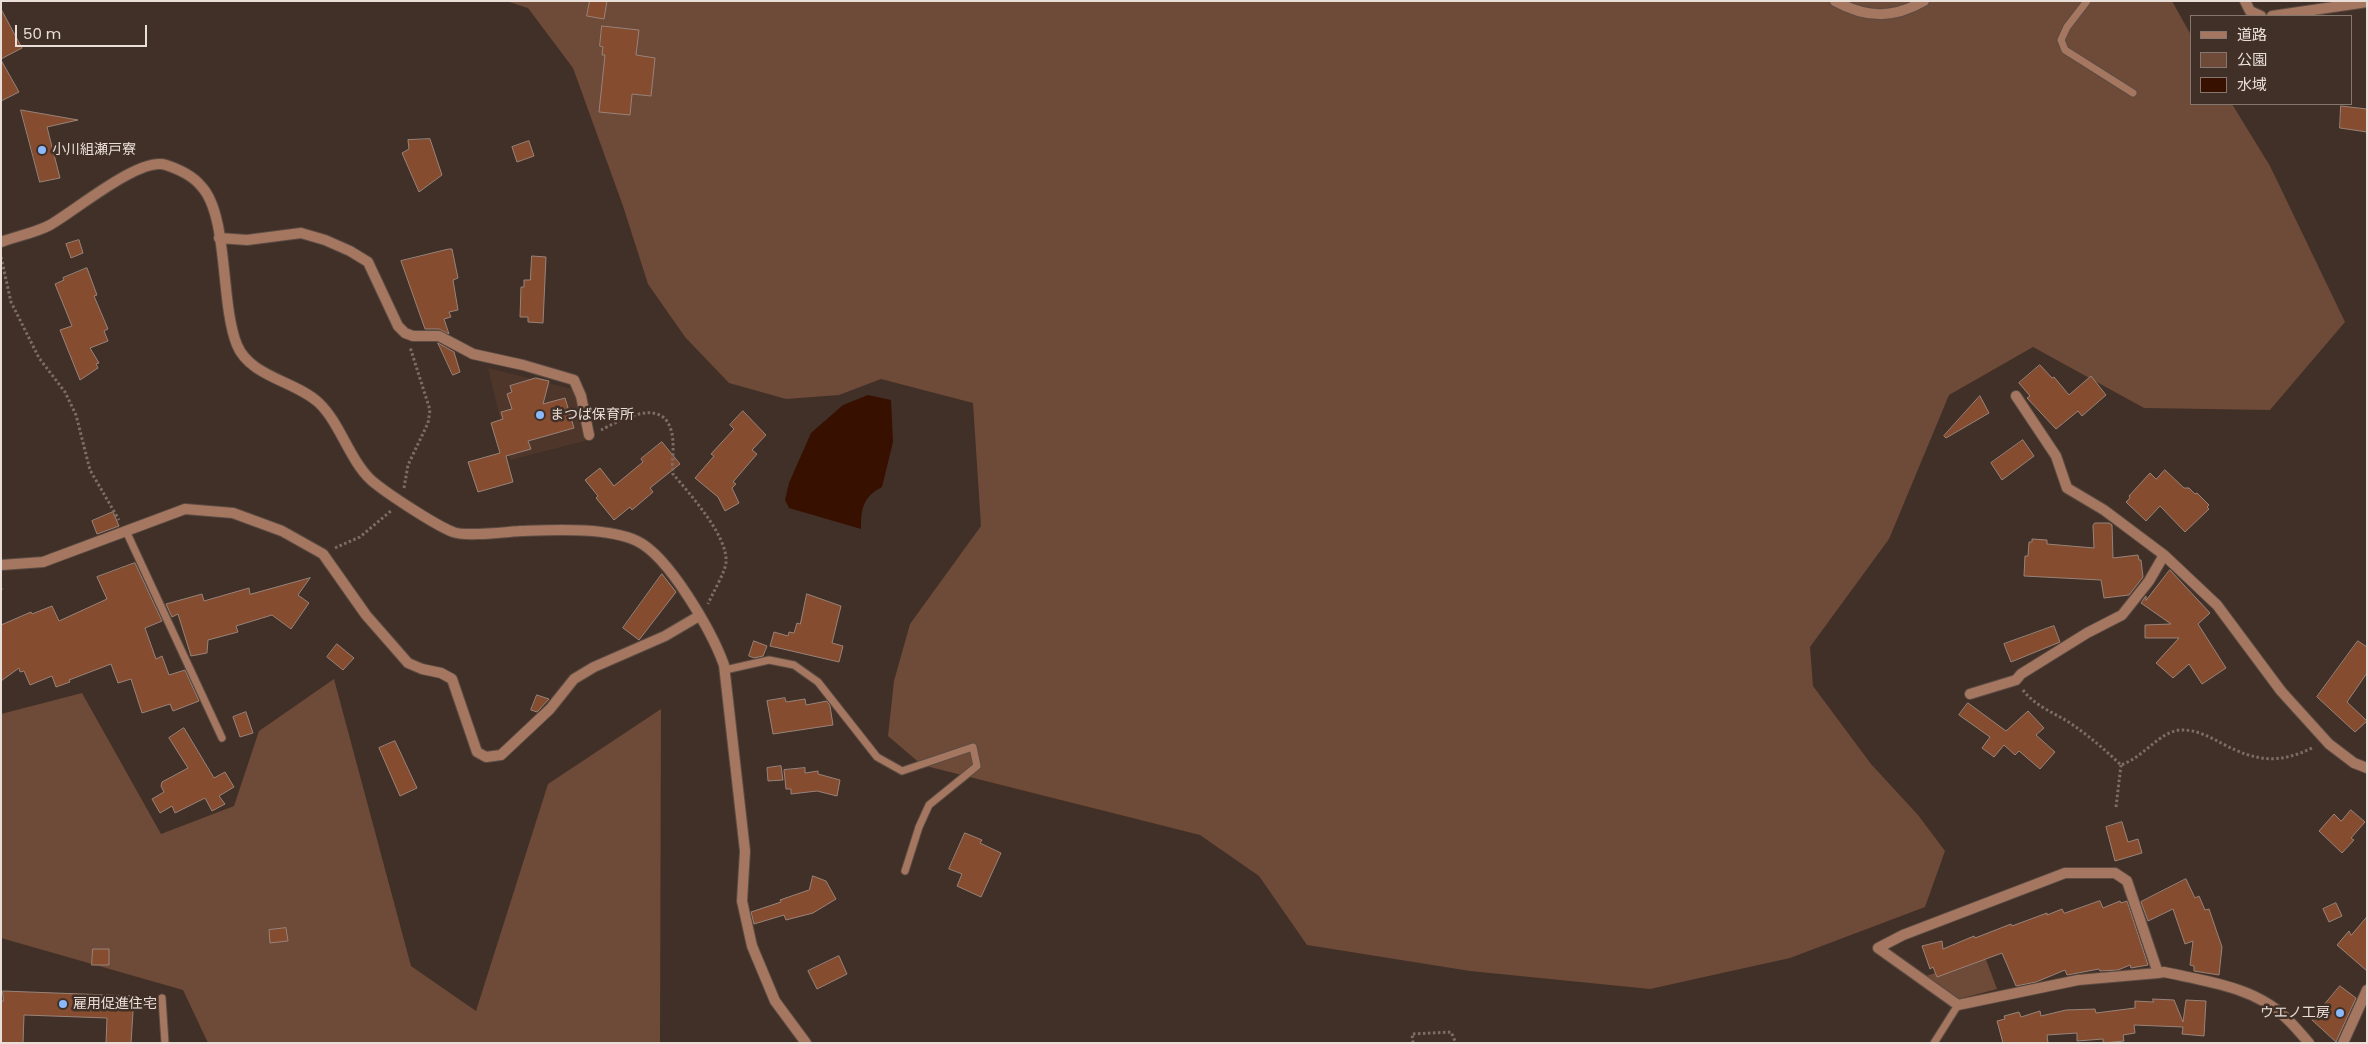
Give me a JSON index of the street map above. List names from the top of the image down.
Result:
{
  "places": [
    "小川組瀬戸寮",
    "まつば保育所",
    "雇用促進住宅",
    "ウエノ工房"
  ],
  "legend": ["道路", "公園", "水域"],
  "scale_bar": "50 m"
}
